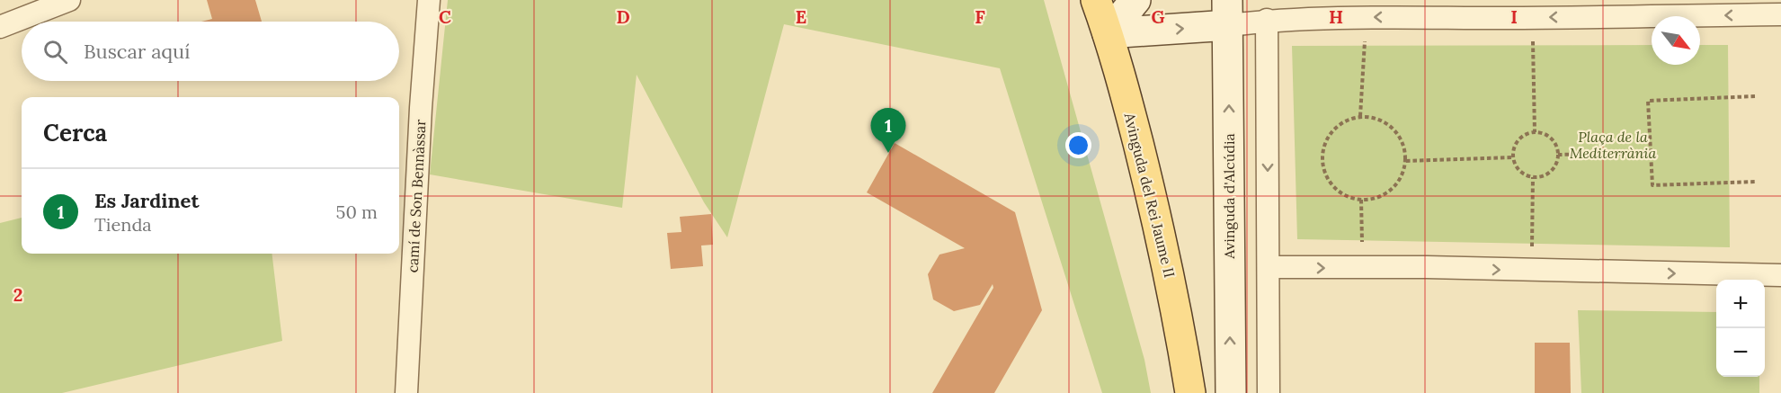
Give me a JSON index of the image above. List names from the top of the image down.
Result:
{
  "streets": {
    "main road": ["Avinguda del Rei Jaume II"],
    "street": ["camí de Son Bennàssar", "Avinguda d'Alcúdia"]
  },
  "parks": ["Plaça de la Mediterrània"],
  "north": "bottom right",
  "page": {
    "search": "Buscar aquí",
    "heading": "Cerca",
    "pins": "1",
    "list": [
      {
        "mark": "1",
        "name": "Es Jardinet",
        "note": "Tienda",
        "value": "50 m"
      }
    ],
    "map_buttons": ["+", "−"]
  },
  "grid": {
    "columns": [
      "C",
      "D",
      "E",
      "F",
      "G",
      "H",
      "I"
    ],
    "rows": ["2"]
  }
}
